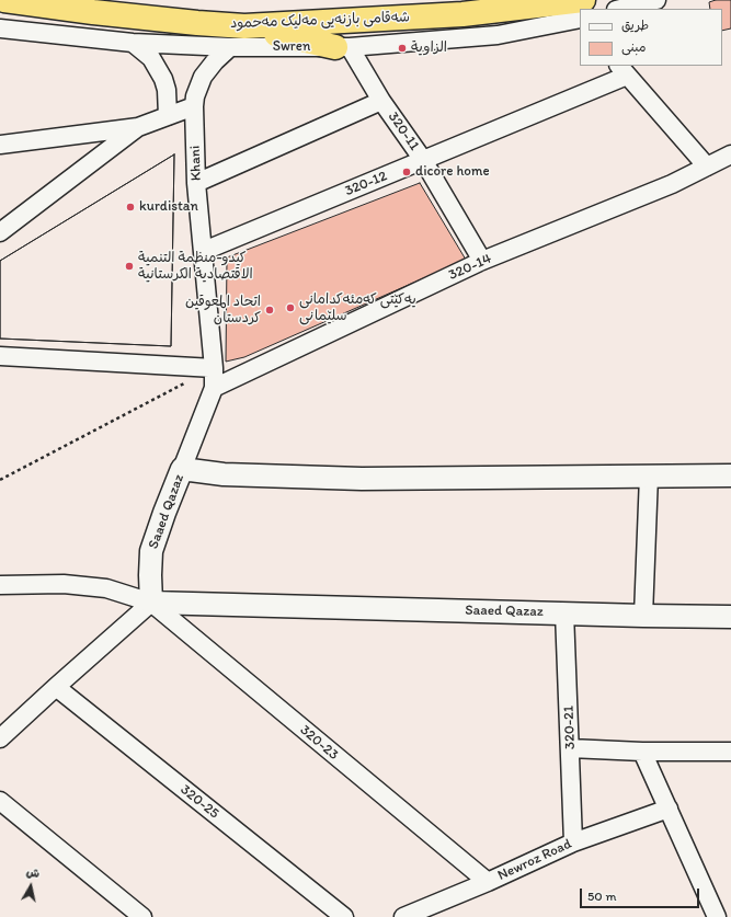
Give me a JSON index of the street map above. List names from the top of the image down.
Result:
{
  "streets": {
    "highway": ["شەقامی بازنەیی مەلیک مەحمود"],
    "street": [
      "Swren",
      "320-11",
      "Khani",
      "320-12",
      "320-14",
      "Saaed Qazaz",
      "320-21",
      "320-23",
      "320-25",
      "Newroz Road"
    ]
  },
  "crossings": [
    ["Swren", "320-11"],
    ["Swren", "Khani"],
    ["320-11", "320-12"],
    ["320-11", "320-14"],
    ["Khani", "320-12"],
    ["Khani", "320-14"],
    ["Khani", "Saaed Qazaz"],
    ["Saaed Qazaz", "320-21"],
    ["Saaed Qazaz", "320-23"],
    ["320-21", "Newroz Road"],
    ["320-23", "Newroz Road"]
  ],
  "places": [
    "الزاوية",
    "dicore home",
    "kurdistan",
    "کیدو-منظمة التنمية الاقتصادية الكرستانية",
    "یەکێتی کەمئەکدامانی سلێمانی",
    "اتحاد المعوقین کردستان"
  ],
  "legend": ["طريق", "مبنى"],
  "scale_bar": "50 m",
  "north": "top"
}
